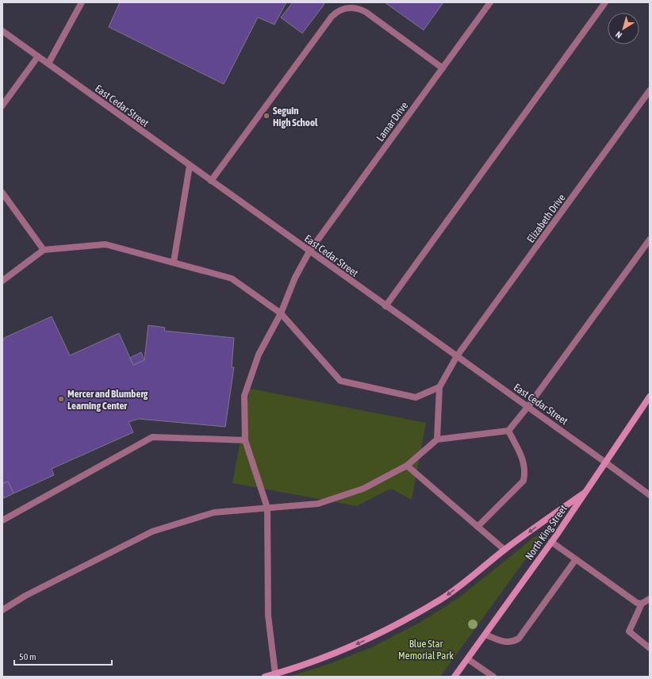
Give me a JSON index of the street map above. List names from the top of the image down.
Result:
{
  "streets": {
    "main road": ["North King Street"],
    "street": ["East Cedar Street", "Lamar Drive", "Elizabeth Drive"]
  },
  "crossings": [
    ["East Cedar Street", "Lamar Drive"],
    ["East Cedar Street", "Elizabeth Drive"],
    ["East Cedar Street", "North King Street"]
  ],
  "parks": ["Blue Star Memorial Park"],
  "places": ["Seguin High School", "Mercer and Blumberg Learning Center"],
  "scale_bar": "50 m",
  "north": "bottom left"
}
